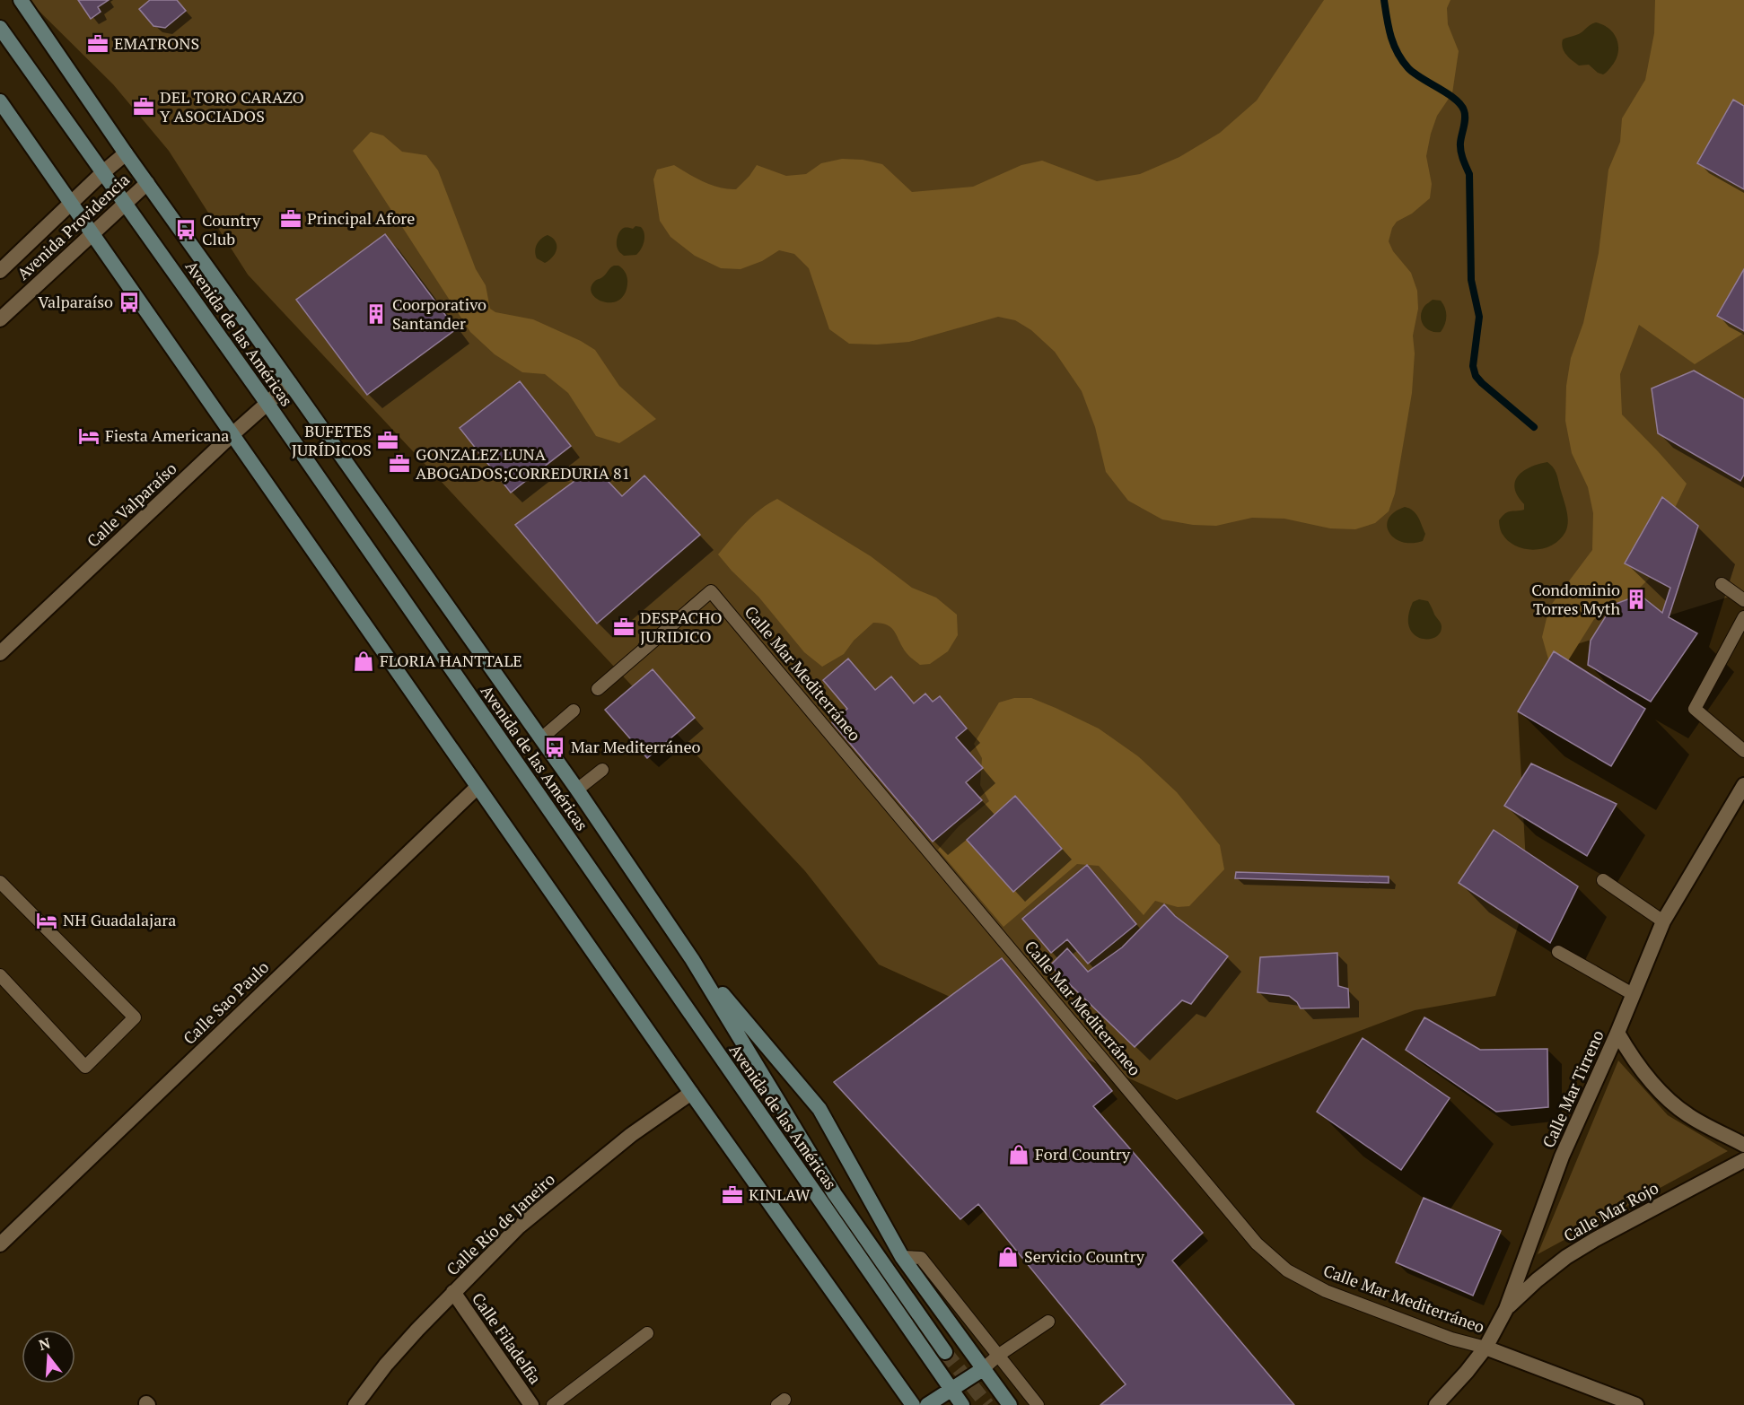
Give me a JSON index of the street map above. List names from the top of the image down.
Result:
{
  "streets": {
    "main road": ["Avenida de las Américas"],
    "street": [
      "Avenida Providencia",
      "Calle Valparaíso",
      "Calle Mar Mediterráneo",
      "Calle Sao Paulo",
      "Calle Mar Tirreno",
      "Calle Mar Rojo",
      "Calle Río de Janeiro",
      "Calle Filadelfia"
    ]
  },
  "crossings": [
    ["Avenida Providencia", "Avenida de las Américas"],
    ["Avenida de las Américas", "Calle Valparaíso"],
    ["Calle Mar Mediterráneo", "Calle Mar Tirreno"],
    ["Calle Mar Tirreno", "Calle Mar Rojo"],
    ["Calle Río de Janeiro", "Calle Filadelfia"]
  ],
  "places": {
    "office": [
      "EMATRONS",
      "DEL TORO CARAZO Y ASOCIADOS",
      "Principal Afore",
      "BUFETES JURÍDICOS",
      "GONZALEZ LUNA ABOGADOS;CORREDURIA 81",
      "DESPACHO JURIDICO",
      "KINLAW"
    ],
    "bus stop": ["Country Club", "Valparaíso", "Mar Mediterráneo"],
    "building": ["Coorporativo Santander", "Condominio Torres Myth"],
    "hotel": ["Fiesta Americana", "NH Guadalajara"],
    "shop": ["FLORIA HANTTALE", "Ford Country", "Servicio Country"]
  },
  "north": "top"
}
